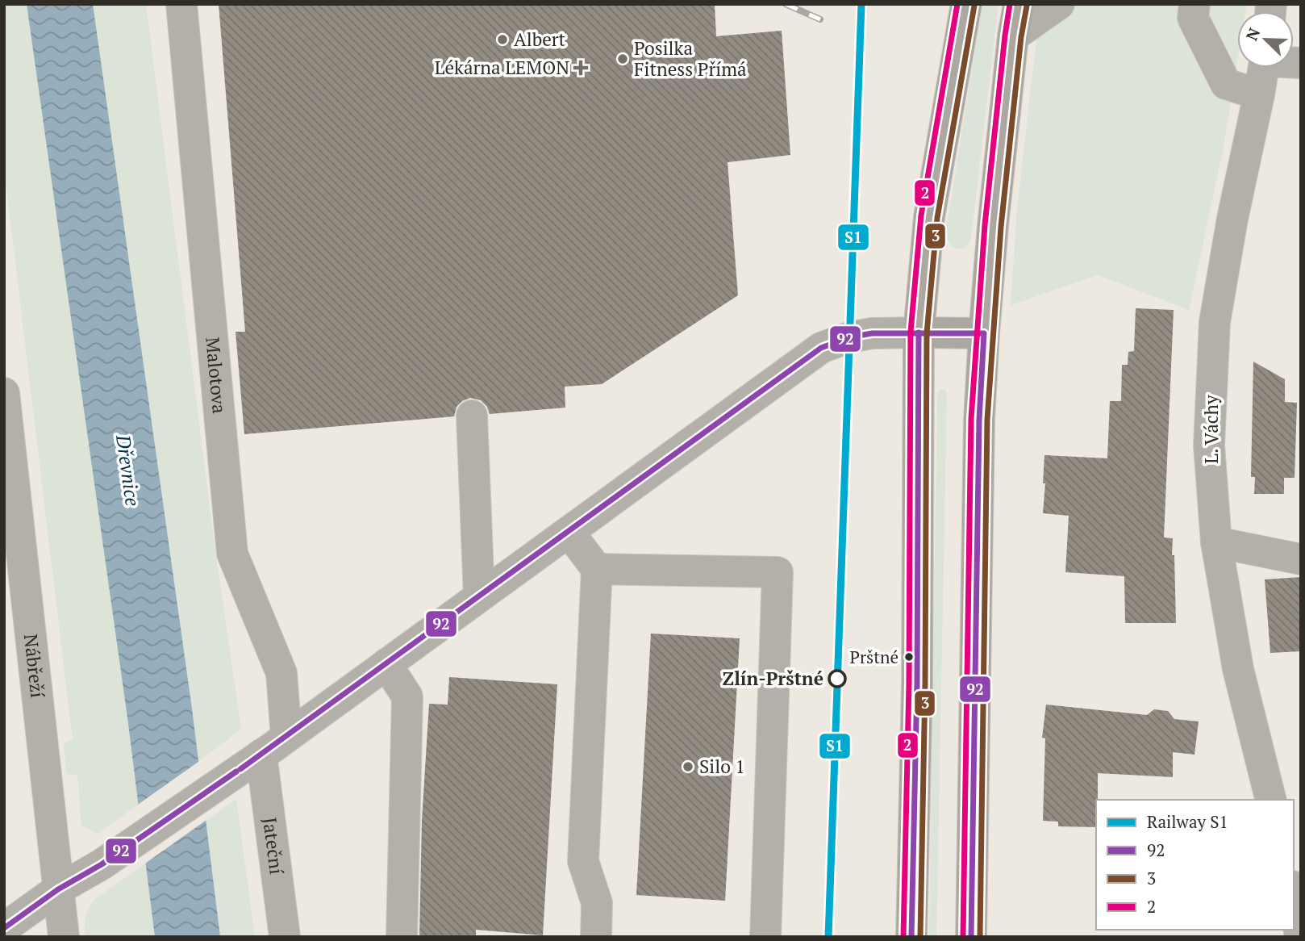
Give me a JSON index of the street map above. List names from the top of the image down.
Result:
{
  "streets": {
    "street": [
      "Malotova",
      "L. Váchy",
      "Nábřeží",
      "Jateční"
    ]
  },
  "water": ["Dřevnice"],
  "places": {
    "other": [
      "Albert",
      "Posilka Fitness Přímá",
      "Prštné",
      "Zlín-Prštné",
      "Silo 1"
    ],
    "health": ["Lékárna LEMON"]
  },
  "lines": [
    "rail line S1",
    "transit line 2",
    "transit line 3",
    "transit line 92"
  ],
  "legend": [
    "Railway S1",
    "92",
    "3",
    "2"
  ],
  "north": "top left"
}
